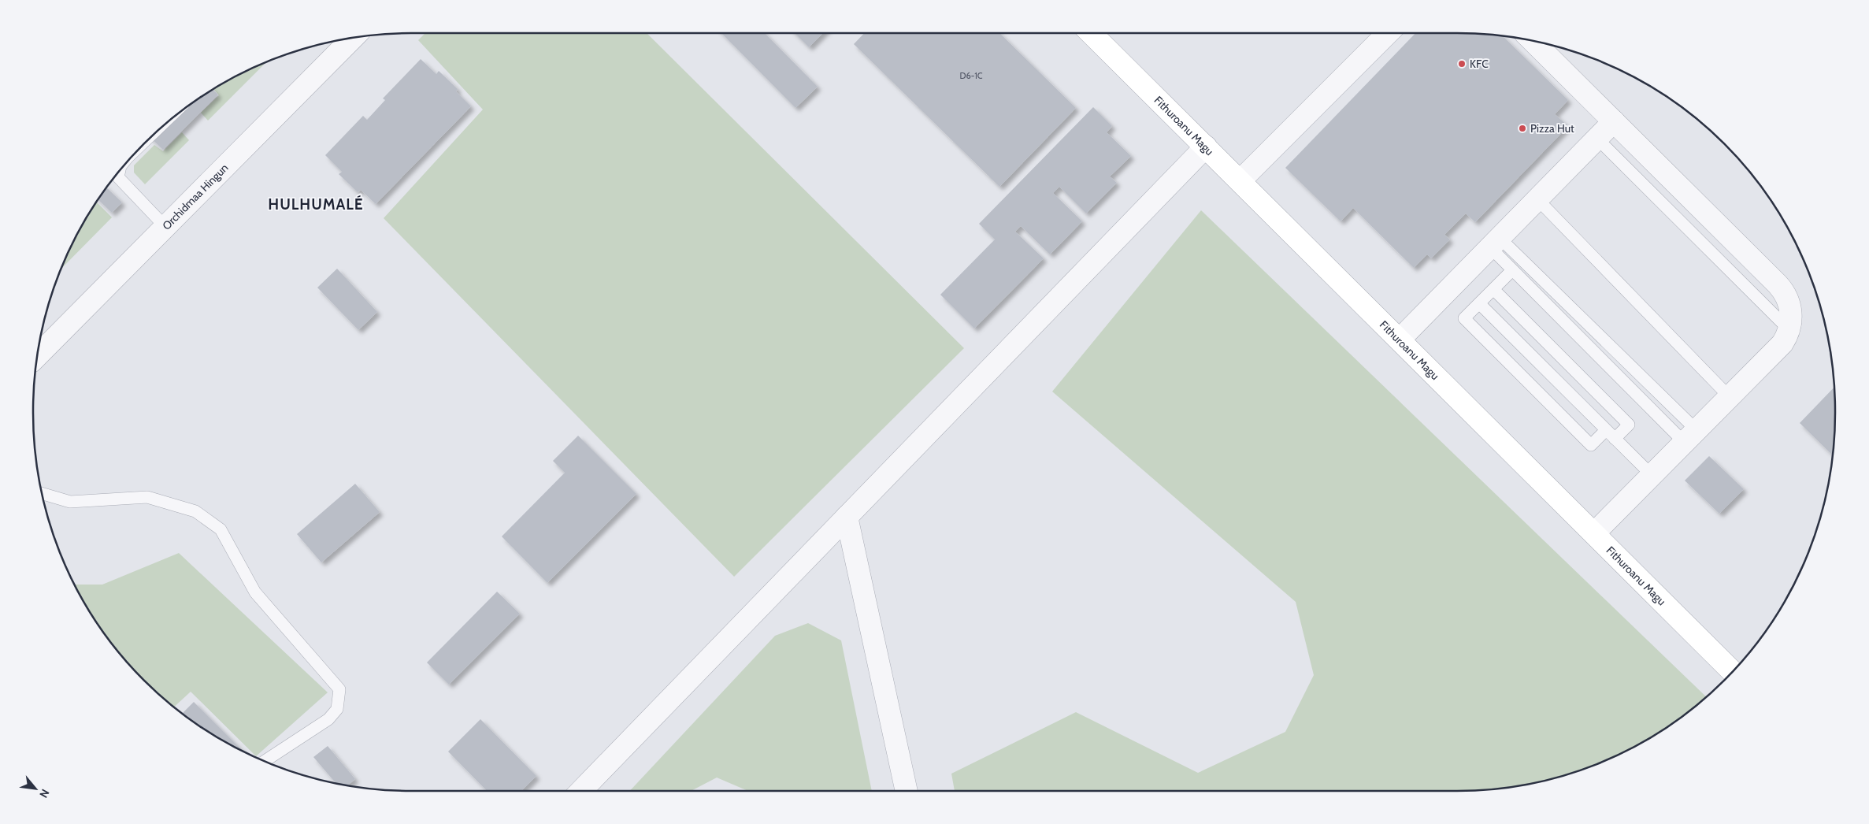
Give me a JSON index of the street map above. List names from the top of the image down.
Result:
{
  "streets": {
    "street": ["Fithuroanu Magu", "Orchidmaa Hingun"]
  },
  "districts": ["HULHUMALÉ"],
  "places": ["KFC", "Pizza Hut"],
  "house_numbers": ["D6-1C"],
  "north": "bottom right"
}
